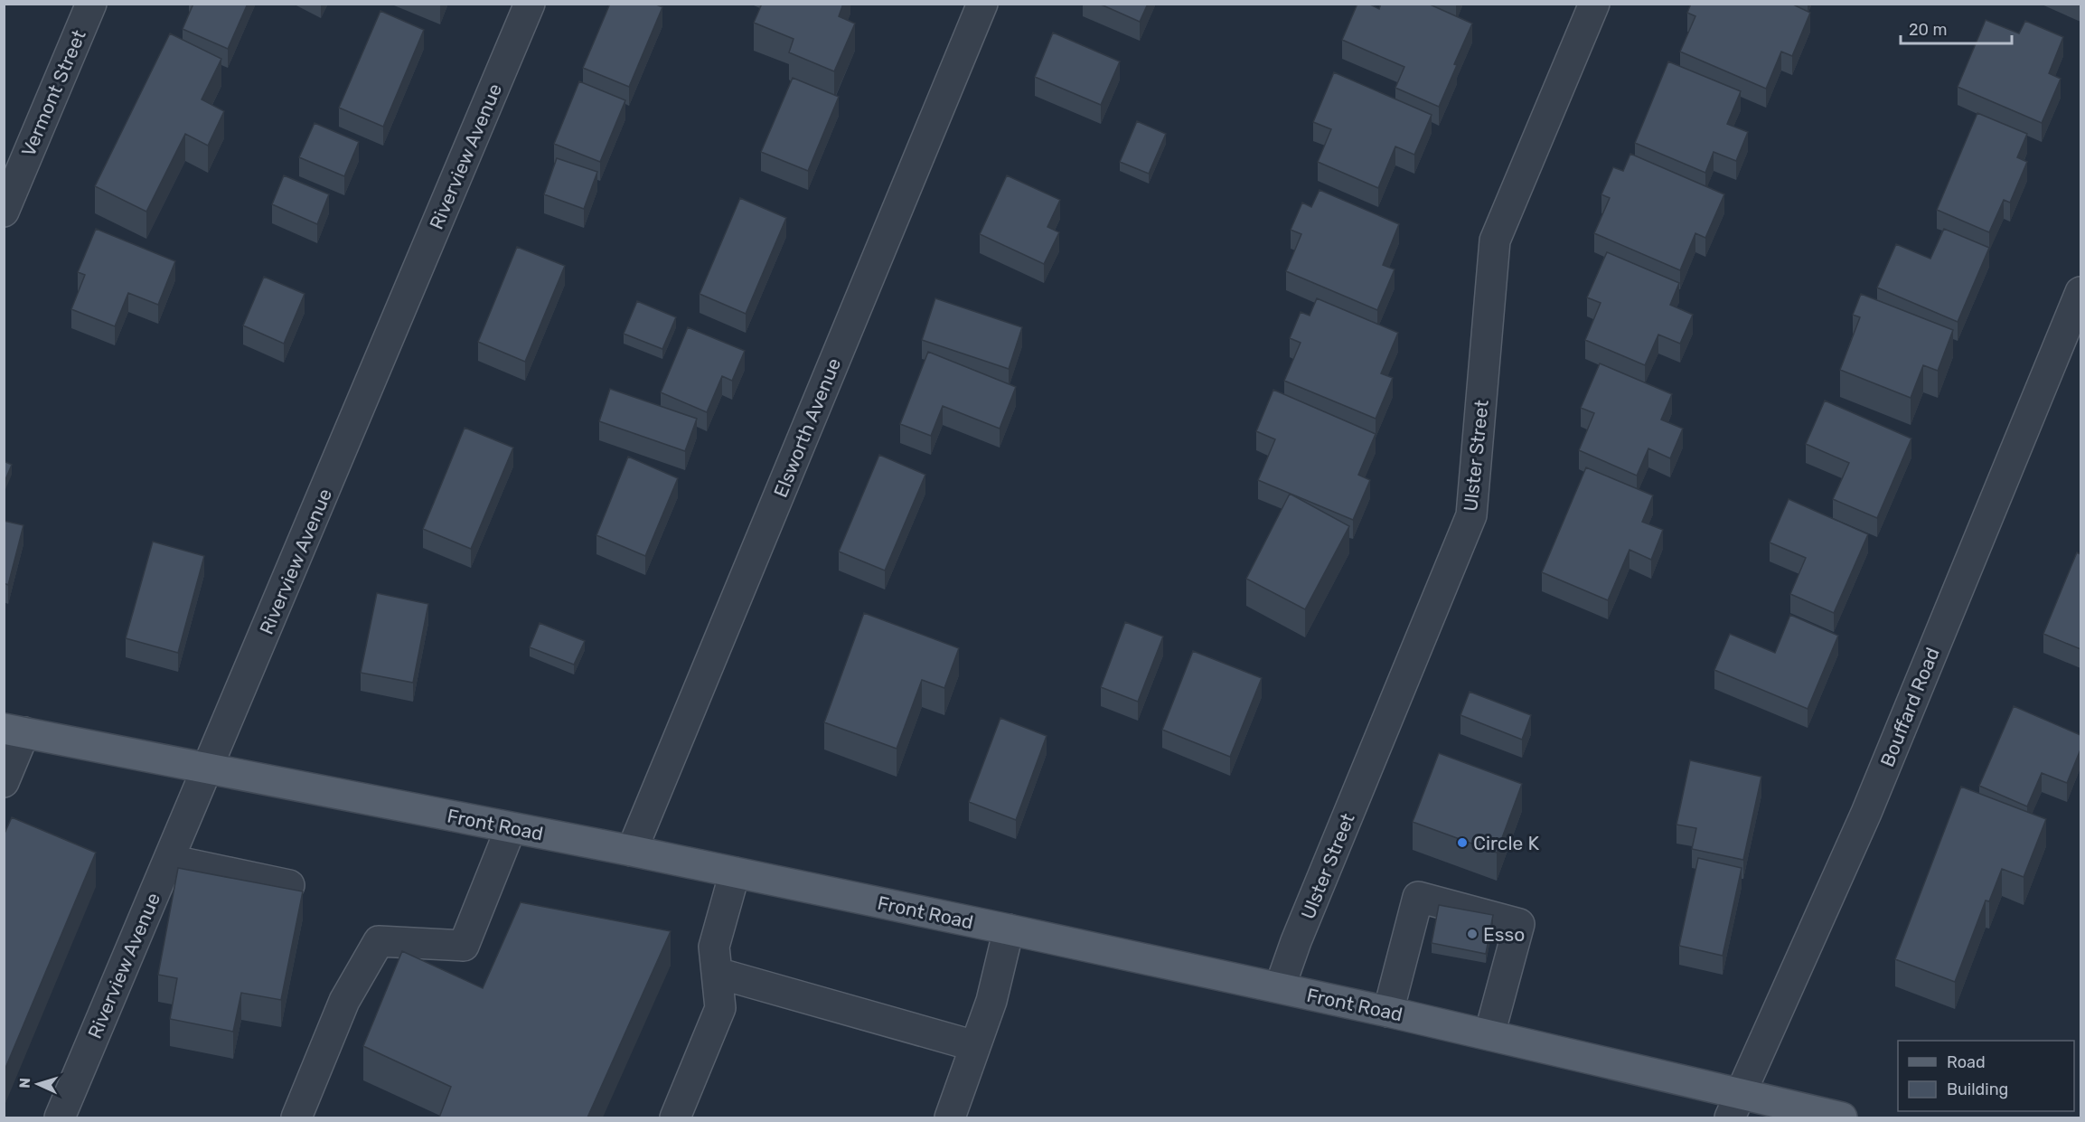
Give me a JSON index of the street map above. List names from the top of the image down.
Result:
{
  "streets": {
    "main road": ["Front Road"],
    "street": [
      "Vermont Street",
      "Riverview Avenue",
      "Elsworth Avenue",
      "Ulster Street",
      "Bouffard Road"
    ]
  },
  "crossings": [
    ["Riverview Avenue", "Front Road"],
    ["Elsworth Avenue", "Front Road"],
    ["Ulster Street", "Front Road"],
    ["Bouffard Road", "Front Road"]
  ],
  "places": ["Circle K", "Esso"],
  "legend": ["Road", "Building"],
  "scale_bar": "20 m",
  "north": "left"
}
